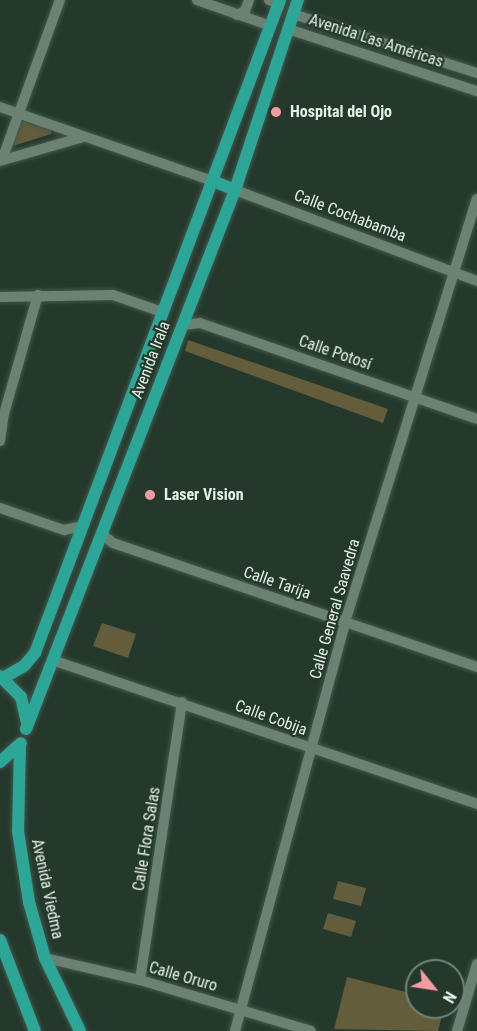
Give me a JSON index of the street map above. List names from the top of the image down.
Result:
{
  "streets": {
    "main road": [
      "Avenida Las Américas",
      "Calle Cochabamba",
      "Avenida Irala",
      "Avenida Viedma"
    ],
    "street": [
      "Calle Potosí",
      "Calle Tarija",
      "Calle General Saavedra",
      "Calle Cobija",
      "Calle Flora Salas",
      "Calle Oruro"
    ]
  },
  "crossings": [
    ["Avenida Las Américas", "Avenida Irala"],
    ["Calle Cochabamba", "Avenida Irala"],
    ["Calle Cochabamba", "Calle General Saavedra"],
    ["Calle Potosí", "Avenida Irala"],
    ["Calle Potosí", "Calle General Saavedra"],
    ["Avenida Irala", "Calle Tarija"],
    ["Avenida Irala", "Calle Cobija"],
    ["Avenida Irala", "Avenida Viedma"],
    ["Calle Tarija", "Calle General Saavedra"],
    ["Calle General Saavedra", "Calle Cobija"],
    ["Calle General Saavedra", "Calle Oruro"],
    ["Calle Cobija", "Calle Flora Salas"],
    ["Calle Flora Salas", "Calle Oruro"],
    ["Avenida Viedma", "Calle Oruro"]
  ],
  "places": ["Hospital del Ojo", "Laser Vision"],
  "north": "bottom right"
}
